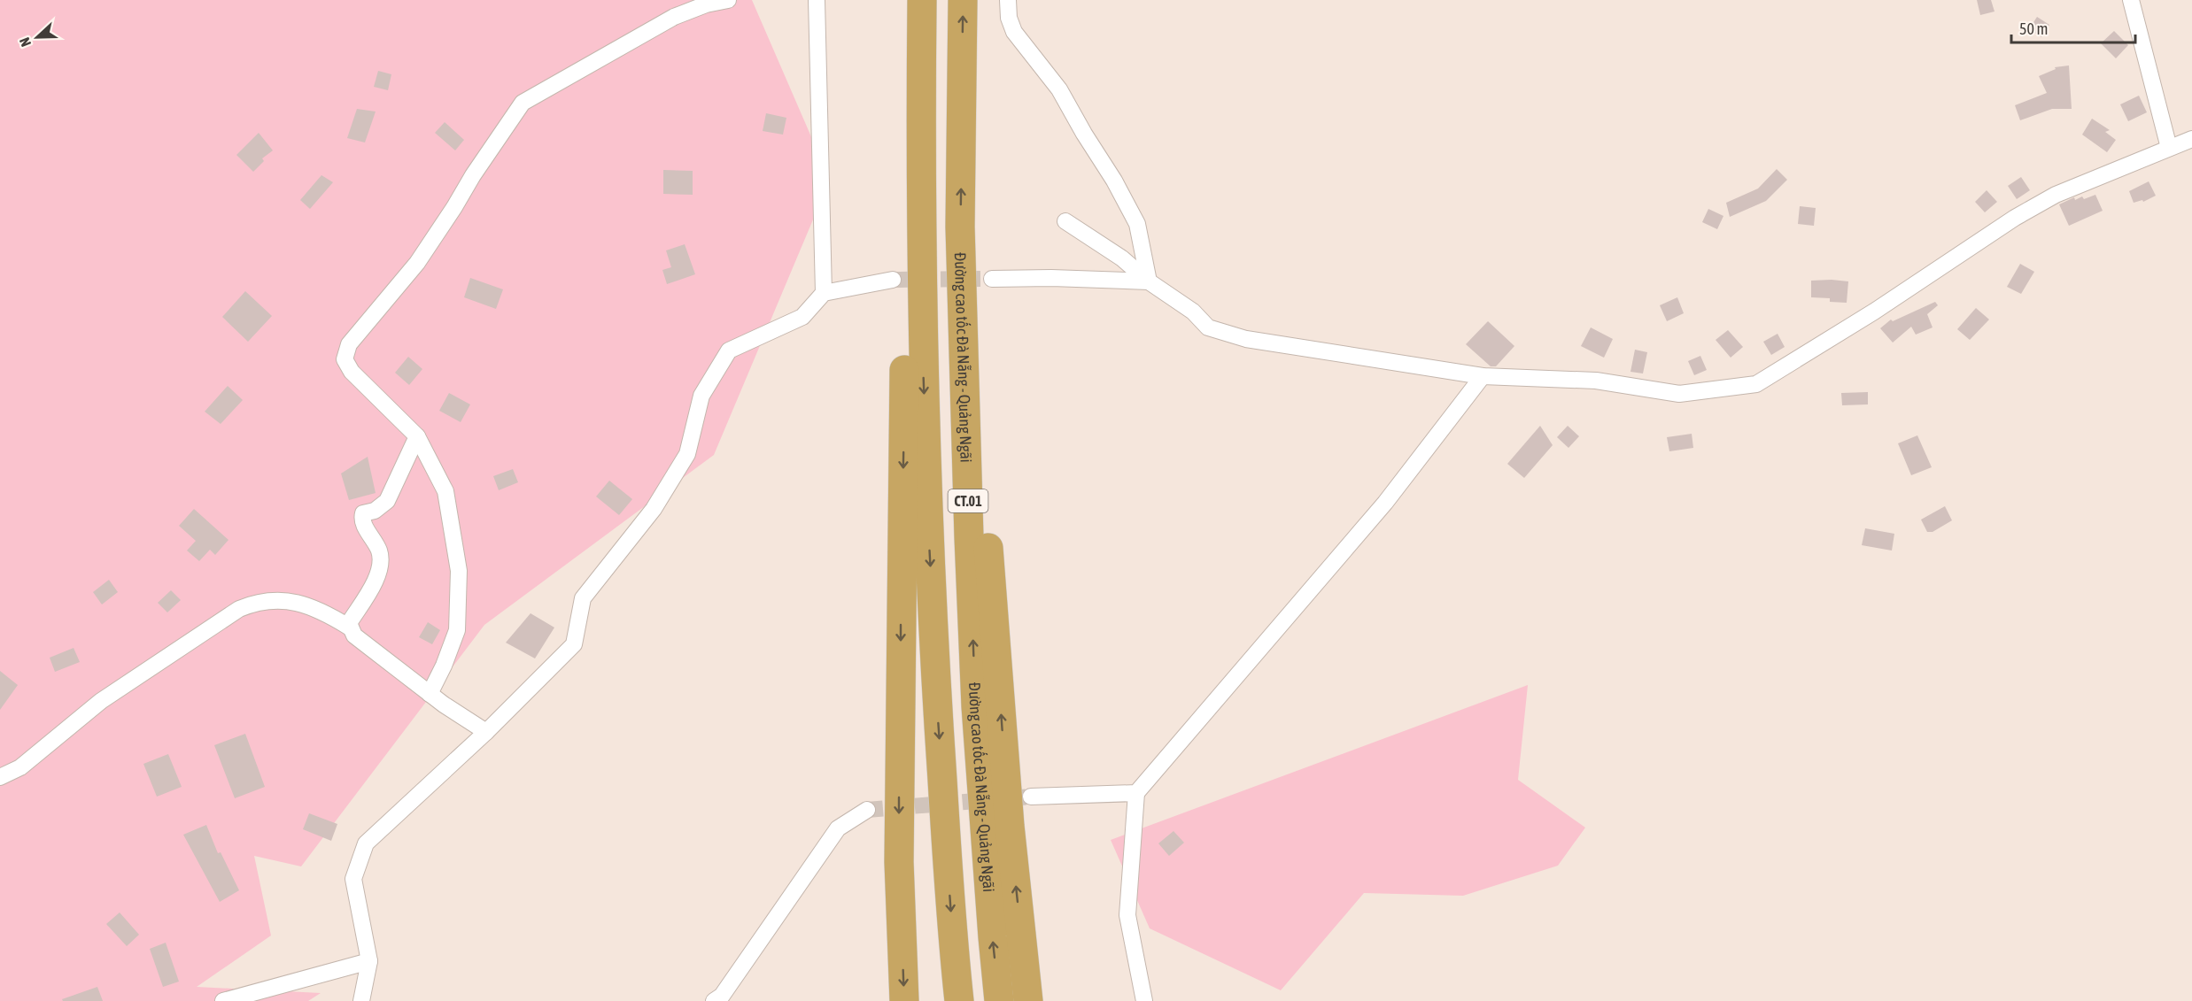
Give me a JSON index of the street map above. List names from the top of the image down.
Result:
{
  "streets": {
    "highway": ["Đường cao tốc Đà Nẵng - Quảng Ngãi", "CT.01"]
  },
  "scale_bar": "50 m",
  "north": "left"
}
